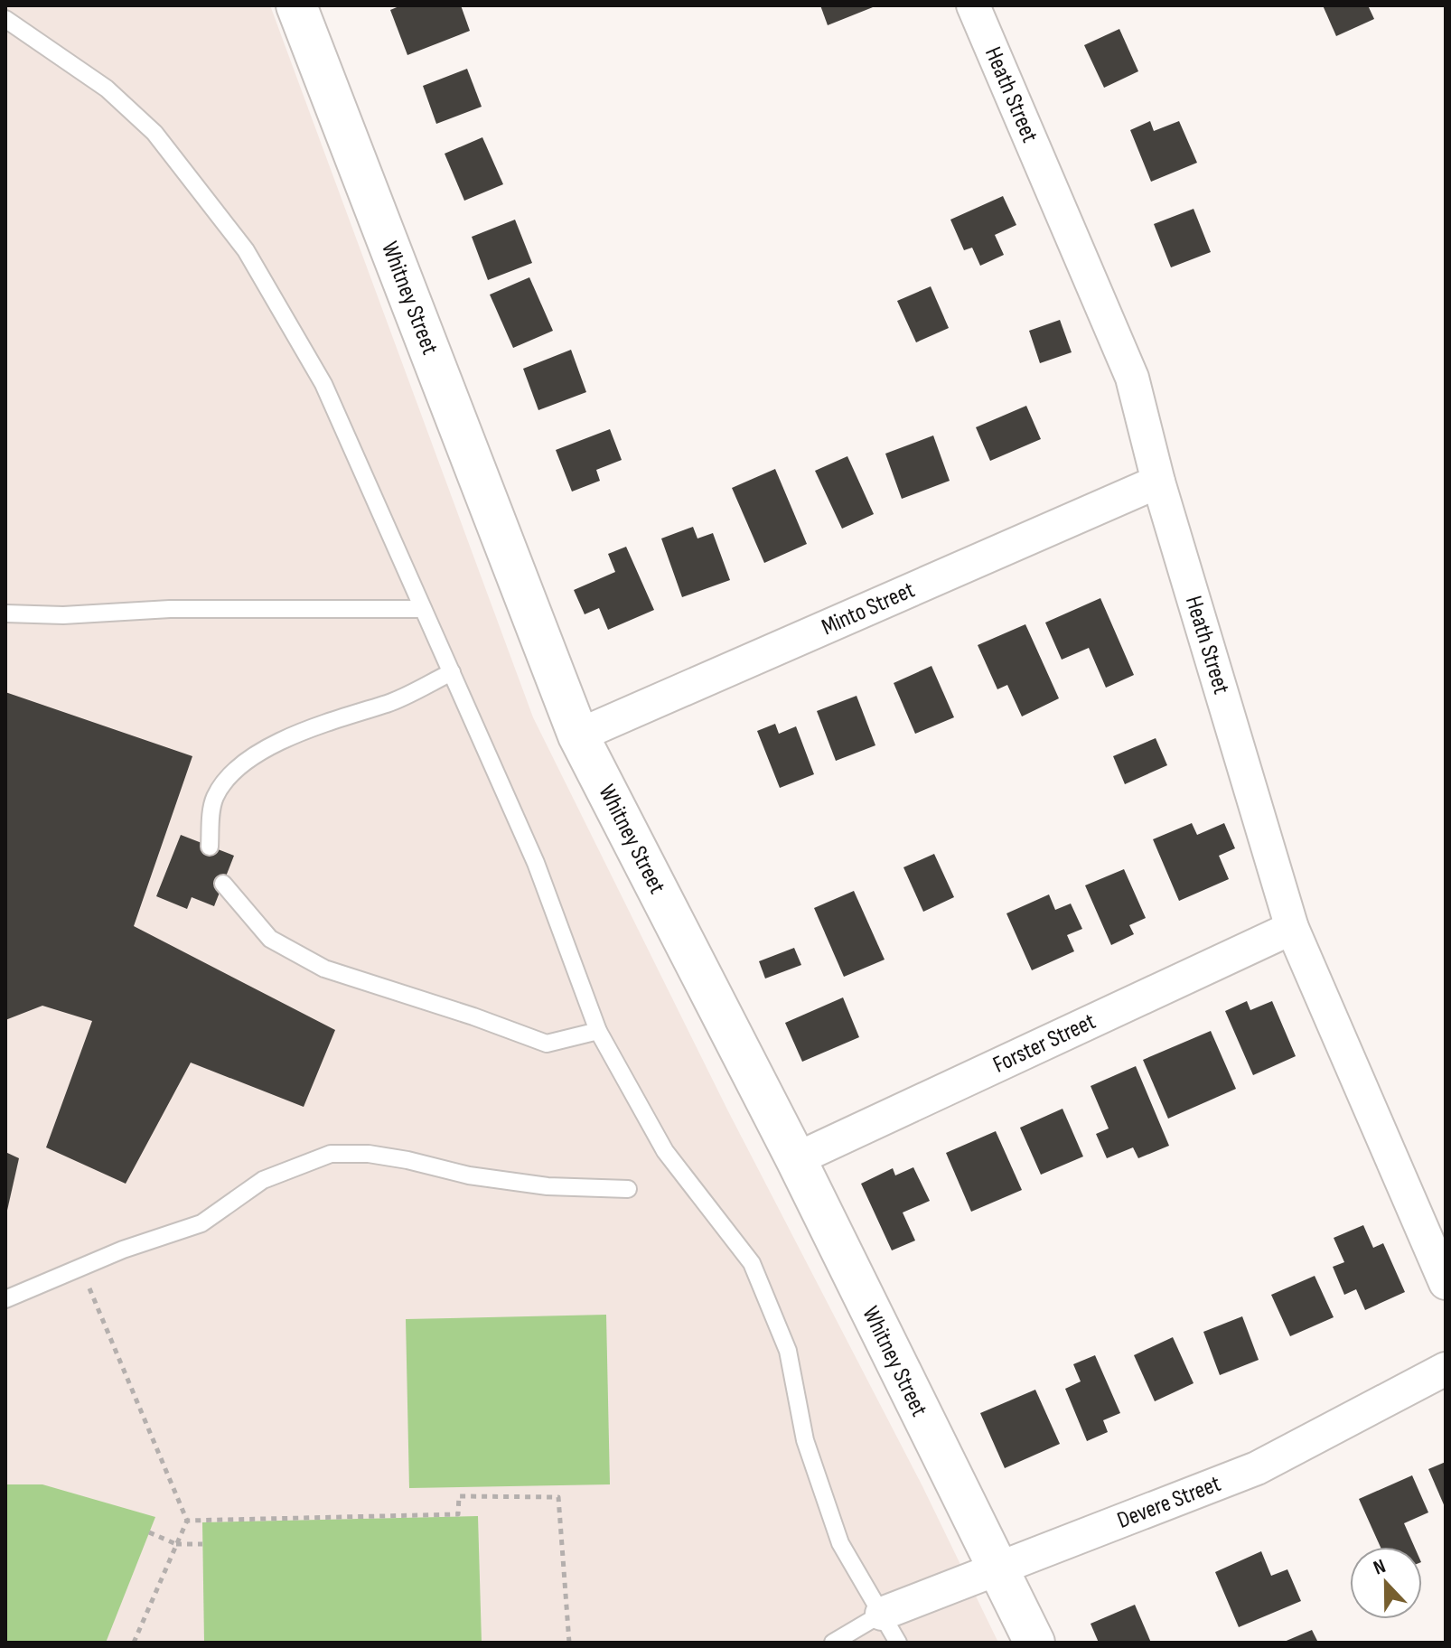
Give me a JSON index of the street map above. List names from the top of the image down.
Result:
{
  "streets": {
    "street": [
      "Heath Street",
      "Whitney Street",
      "Minto Street",
      "Forster Street",
      "Devere Street"
    ]
  },
  "crossings": [
    ["Heath Street", "Minto Street"],
    ["Heath Street", "Forster Street"],
    ["Whitney Street", "Minto Street"],
    ["Whitney Street", "Forster Street"],
    ["Whitney Street", "Devere Street"]
  ],
  "north": "top"
}
